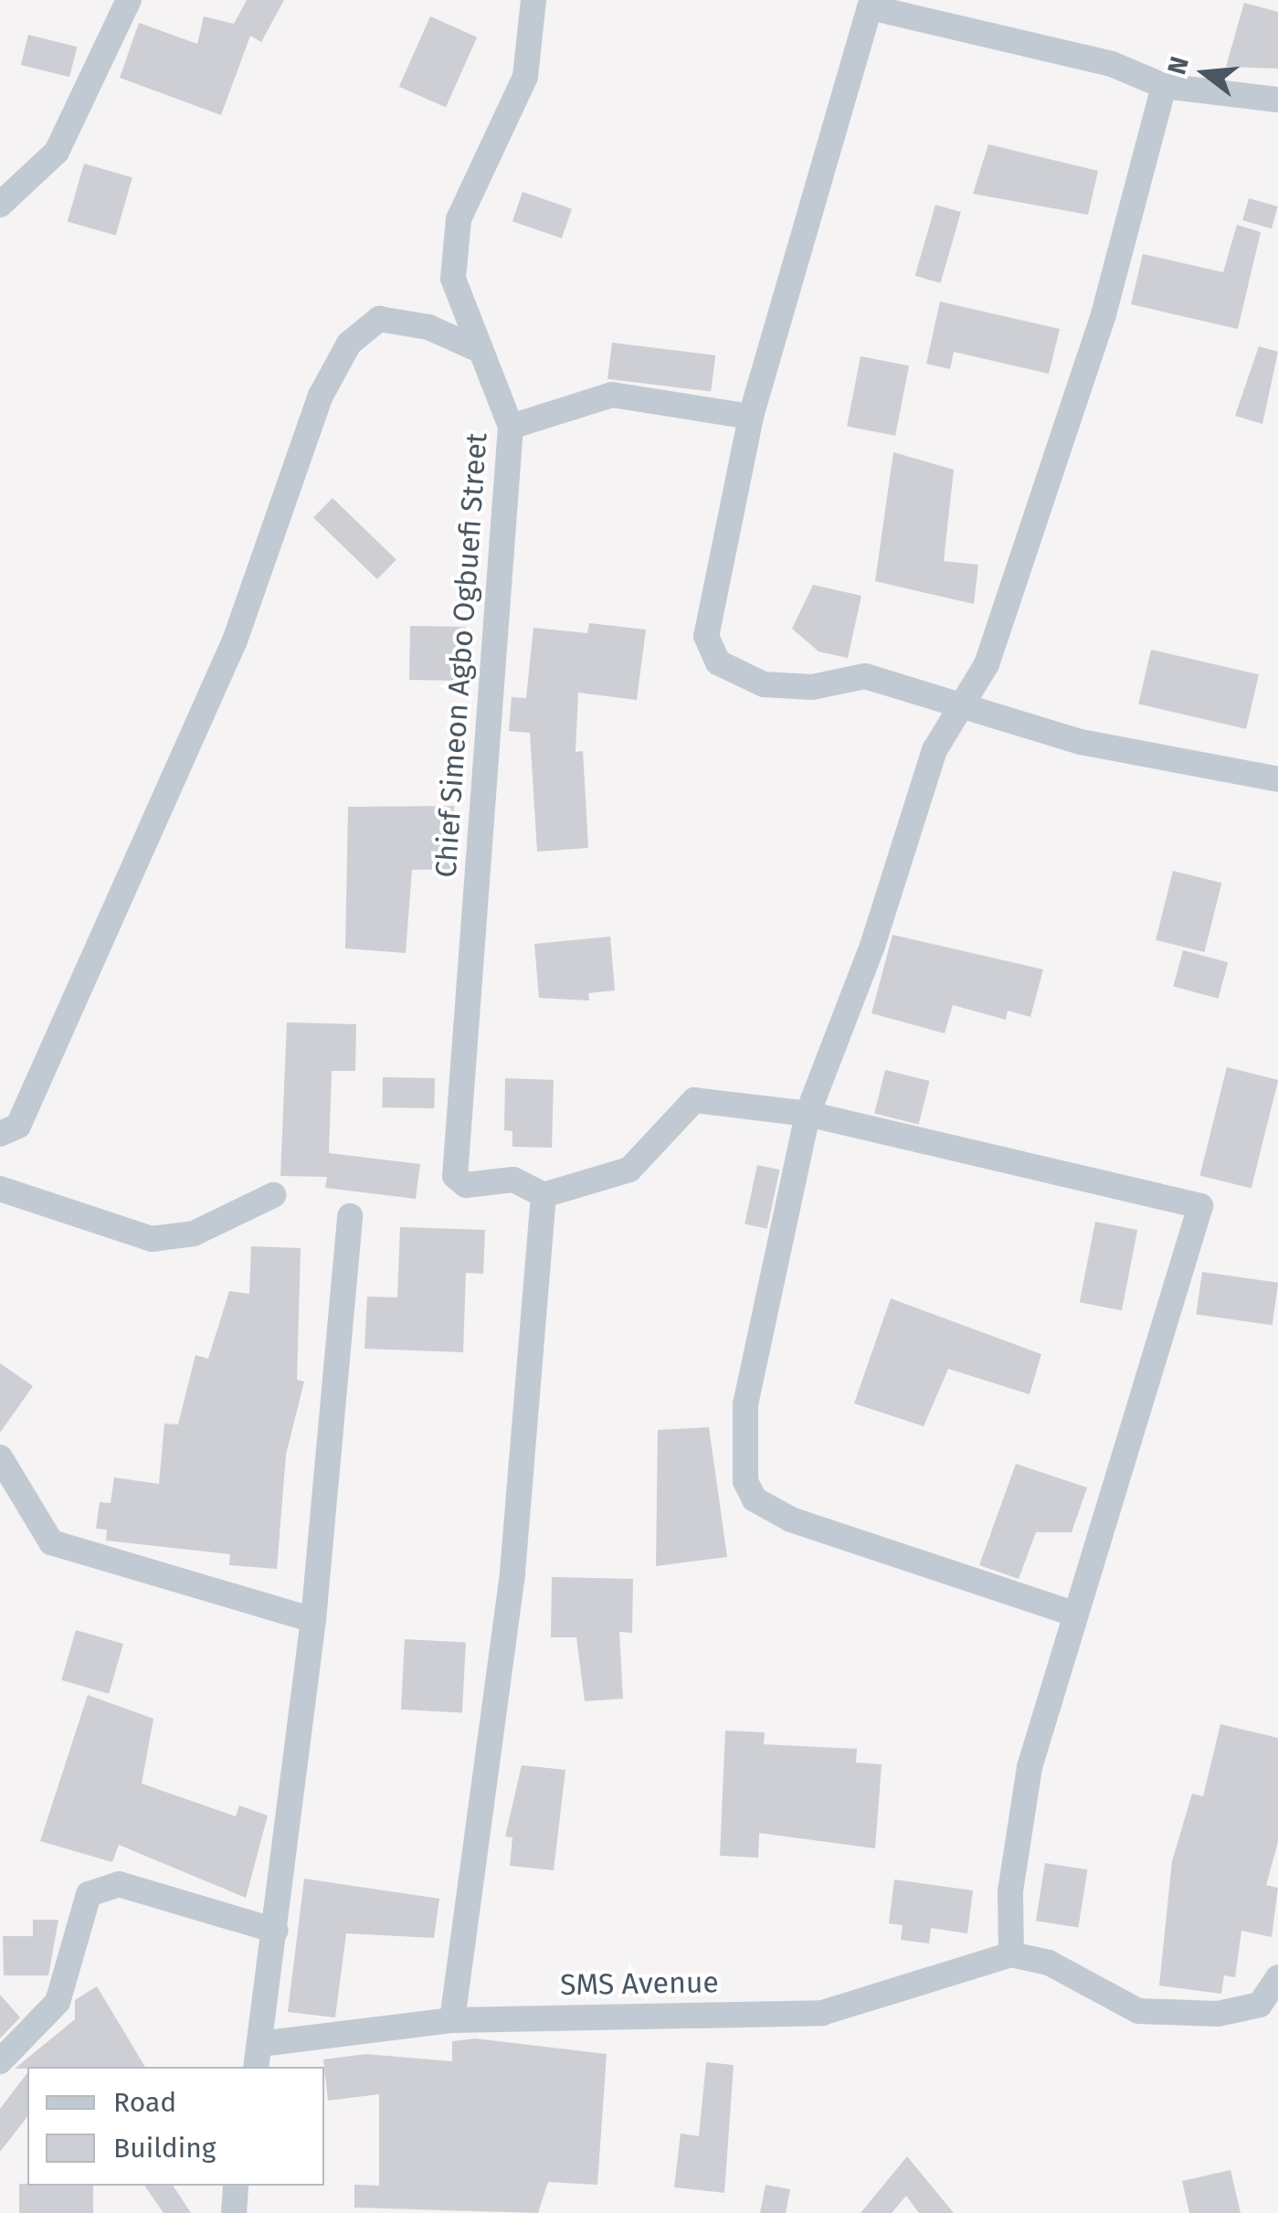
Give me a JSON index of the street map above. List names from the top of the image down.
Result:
{
  "streets": {
    "street": ["Chief Simeon Agbo Ogbuefi Street", "SMS Avenue"]
  },
  "legend": ["Road", "Building"],
  "north": "left"
}
